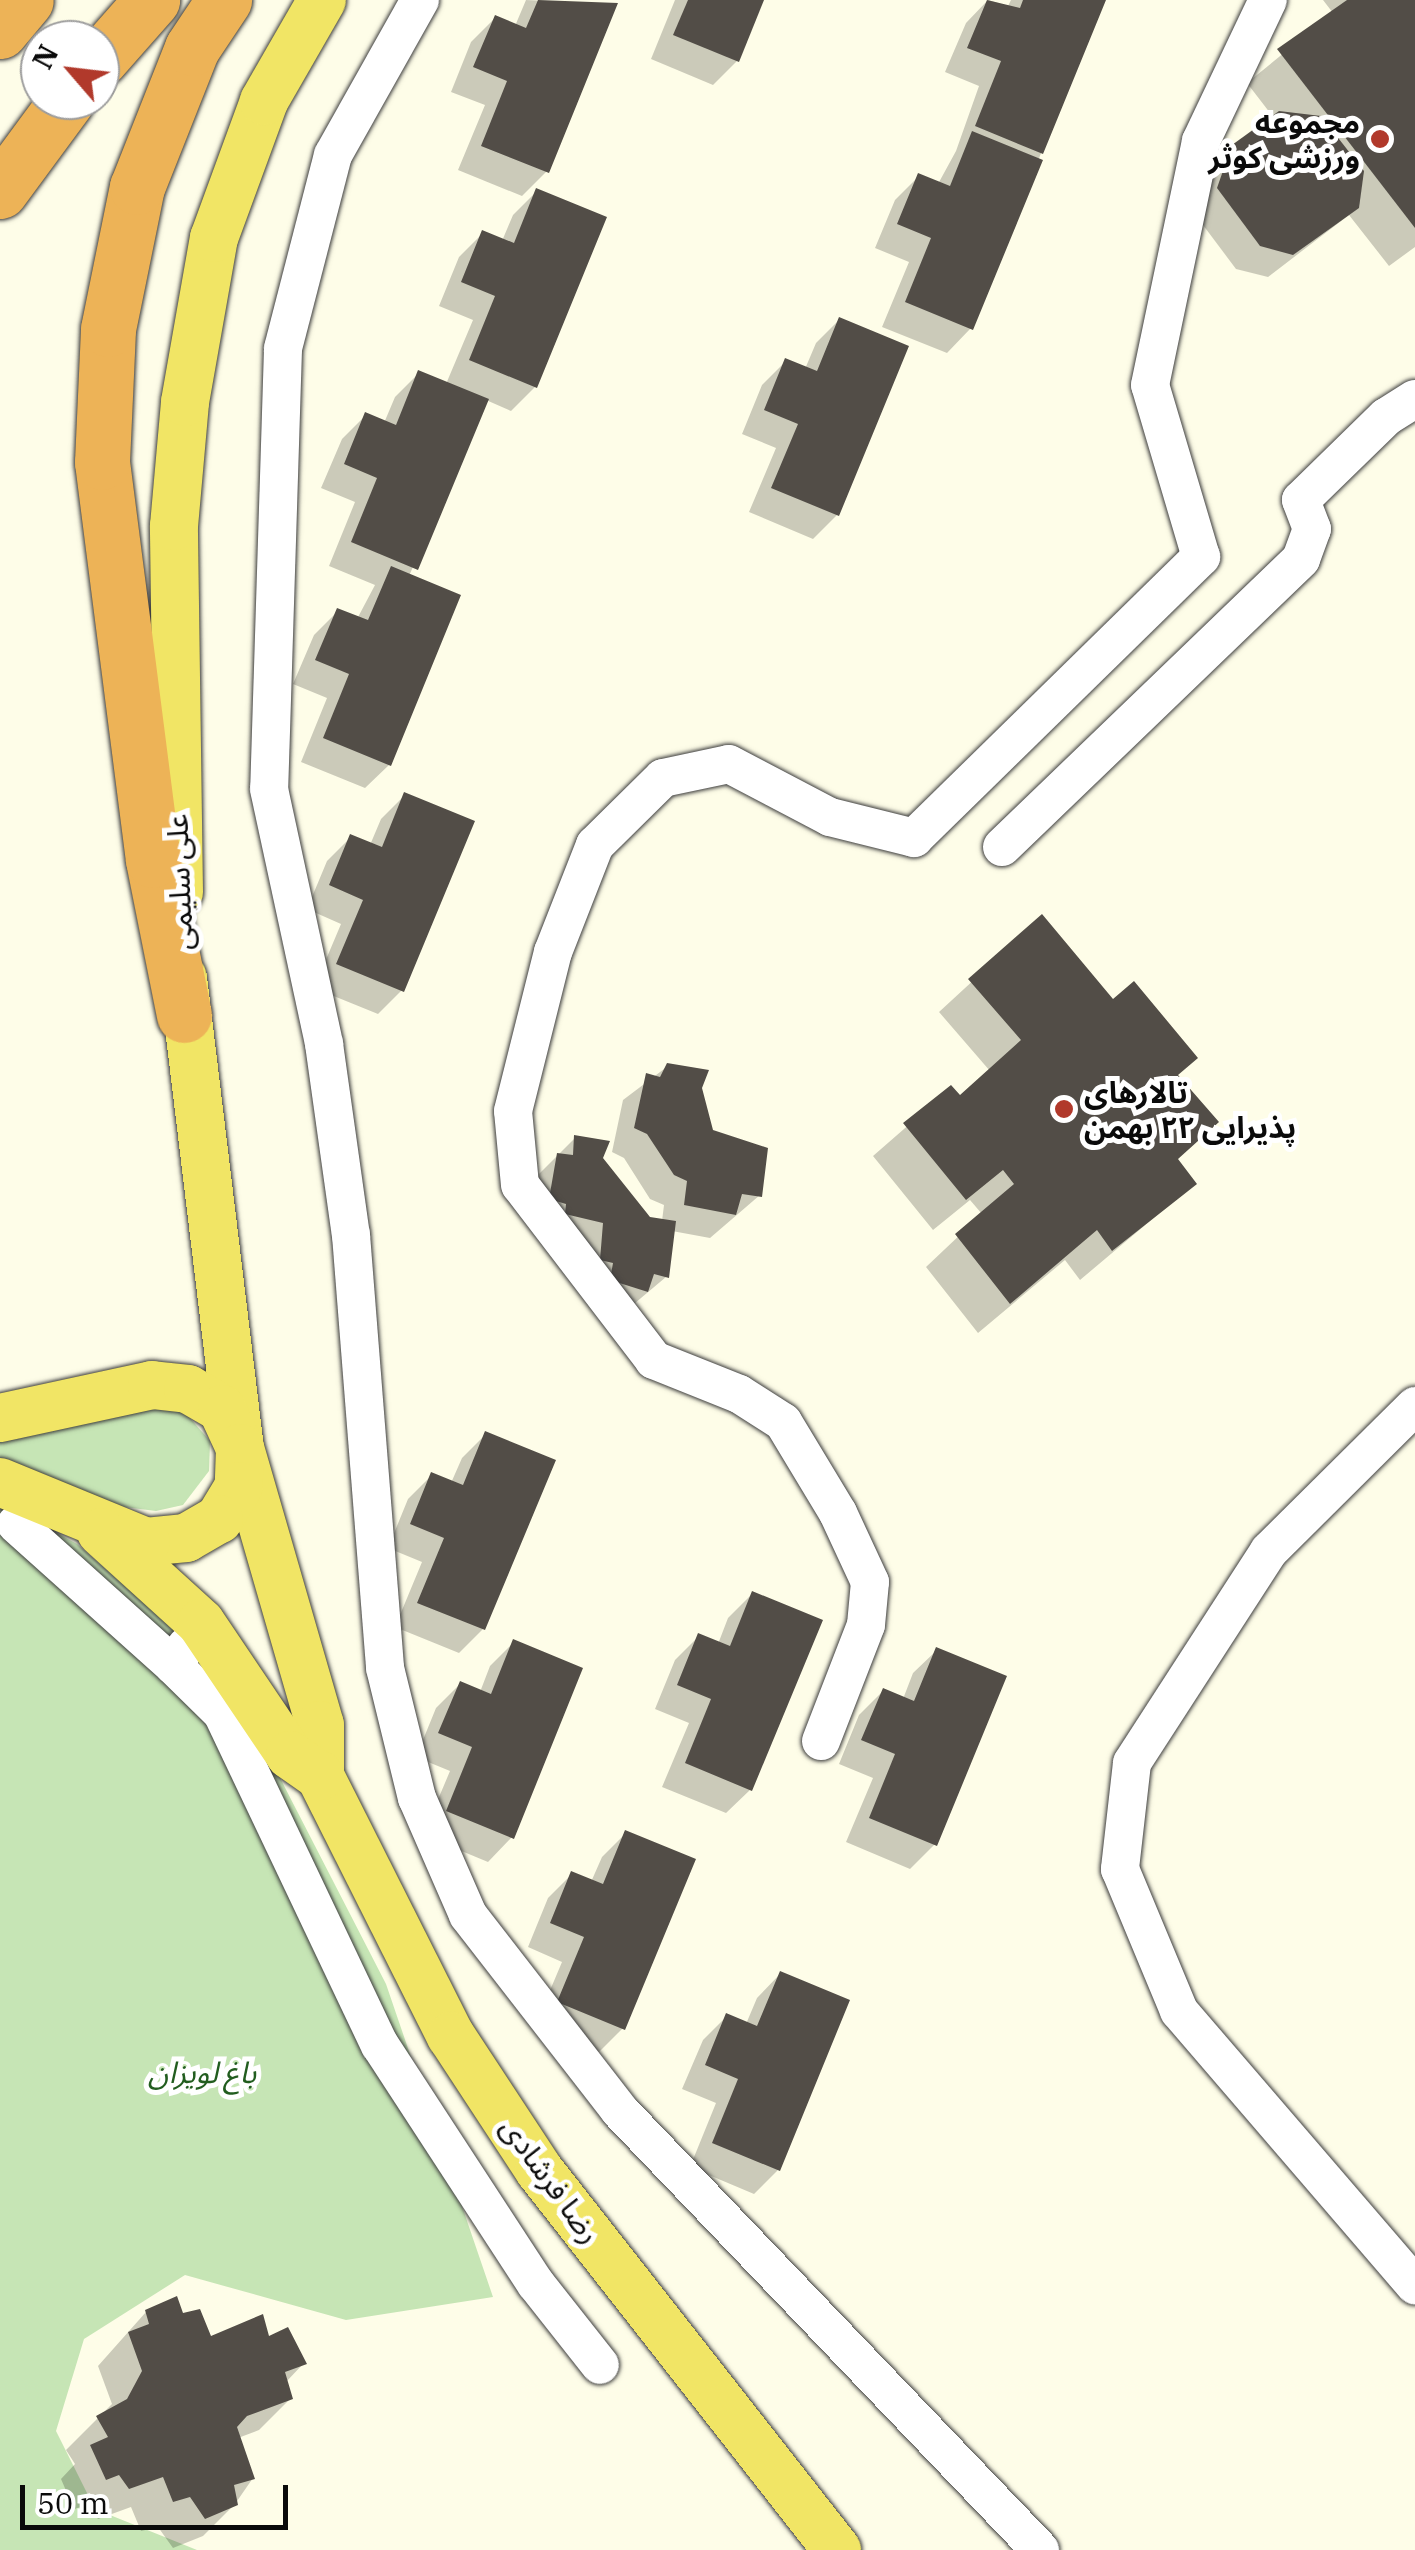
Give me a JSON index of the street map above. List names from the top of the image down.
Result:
{
  "streets": {
    "main road": ["علی سلیمی", "رضا فرشادی"]
  },
  "crossings": [
    ["علی سلیمی", "رضا فرشادی"]
  ],
  "parks": ["باغ لویزان"],
  "places": ["مجموعه ورزشی کوثر", "تالارهای پذیرایی ۲۲ بهمن"],
  "scale_bar": "50 m",
  "north": "top left"
}
